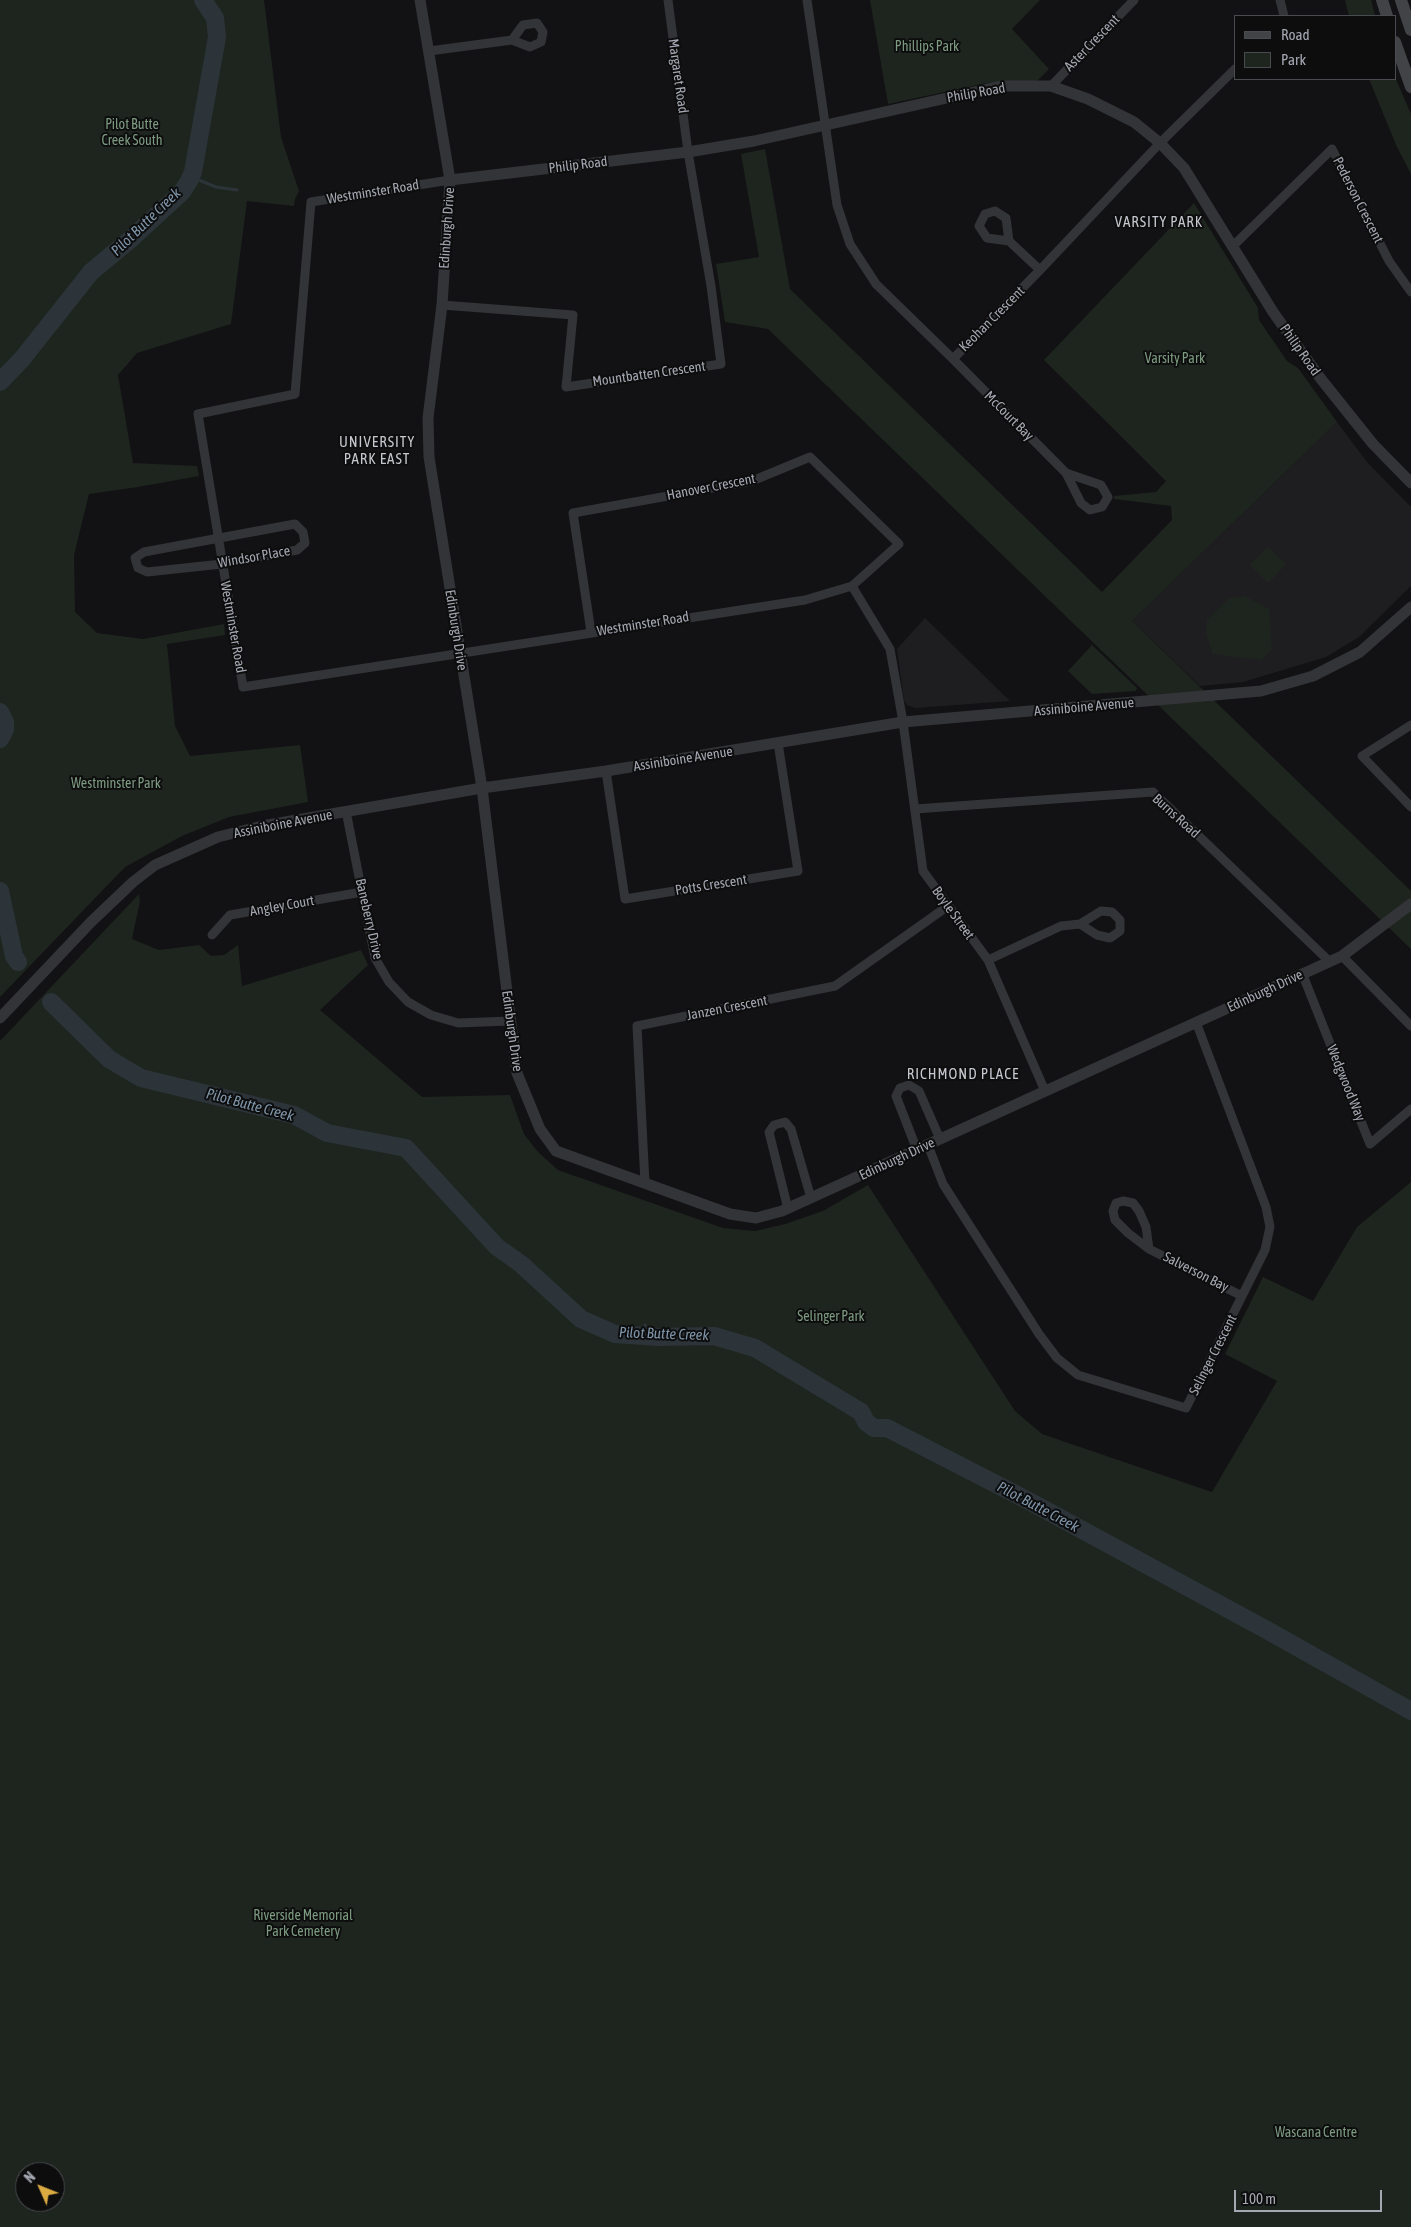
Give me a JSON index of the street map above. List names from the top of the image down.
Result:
{
  "streets": {
    "street": [
      "Aster Crescent",
      "Margaret Road",
      "Philip Road",
      "Westminster Road",
      "Pederson Crescent",
      "Edinburgh Drive",
      "Keohan Crescent",
      "Mountbatten Crescent",
      "McCourt Bay",
      "Hanover Crescent",
      "Windsor Place",
      "Assiniboine Avenue",
      "Burns Road",
      "Potts Crescent",
      "Angley Court",
      "Boyle Street",
      "Baneberry Drive",
      "Janzen Crescent",
      "Wedgwood Way",
      "Salverson Bay",
      "Selinger Crescent"
    ]
  },
  "crossings": [
    ["Aster Crescent", "Philip Road"],
    ["Margaret Road", "Philip Road"],
    ["Margaret Road", "Mountbatten Crescent"],
    ["Philip Road", "Westminster Road"],
    ["Philip Road", "Pederson Crescent"],
    ["Philip Road", "Edinburgh Drive"],
    ["Philip Road", "Keohan Crescent"],
    ["Philip Road", "Mountbatten Crescent"],
    ["Westminster Road", "Edinburgh Drive"],
    ["Westminster Road", "Hanover Crescent"],
    ["Westminster Road", "Windsor Place"],
    ["Westminster Road", "Boyle Street"],
    ["Edinburgh Drive", "Mountbatten Crescent"],
    ["Edinburgh Drive", "Assiniboine Avenue"],
    ["Edinburgh Drive", "Burns Road"],
    ["Edinburgh Drive", "Boyle Street"],
    ["Edinburgh Drive", "Baneberry Drive"],
    ["Edinburgh Drive", "Janzen Crescent"],
    ["Edinburgh Drive", "Wedgwood Way"],
    ["Edinburgh Drive", "Selinger Crescent"],
    ["Keohan Crescent", "McCourt Bay"],
    ["Hanover Crescent", "Boyle Street"],
    ["Assiniboine Avenue", "Potts Crescent"],
    ["Assiniboine Avenue", "Boyle Street"],
    ["Assiniboine Avenue", "Baneberry Drive"],
    ["Burns Road", "Boyle Street"],
    ["Angley Court", "Baneberry Drive"],
    ["Boyle Street", "Janzen Crescent"],
    ["Salverson Bay", "Selinger Crescent"]
  ],
  "districts": ["VARSITY PARK", "UNIVERSITY PARK EAST", "RICHMOND PLACE"],
  "water": ["Pilot Butte Creek"],
  "parks": [
    "Phillips Park",
    "Pilot Butte Creek South",
    "Varsity Park",
    "Westminster Park",
    "Selinger Park",
    "Riverside Memorial Park Cemetery",
    "Wascana Centre"
  ],
  "legend": ["Road", "Park"],
  "scale_bar": "100 m",
  "north": "top left"
}
